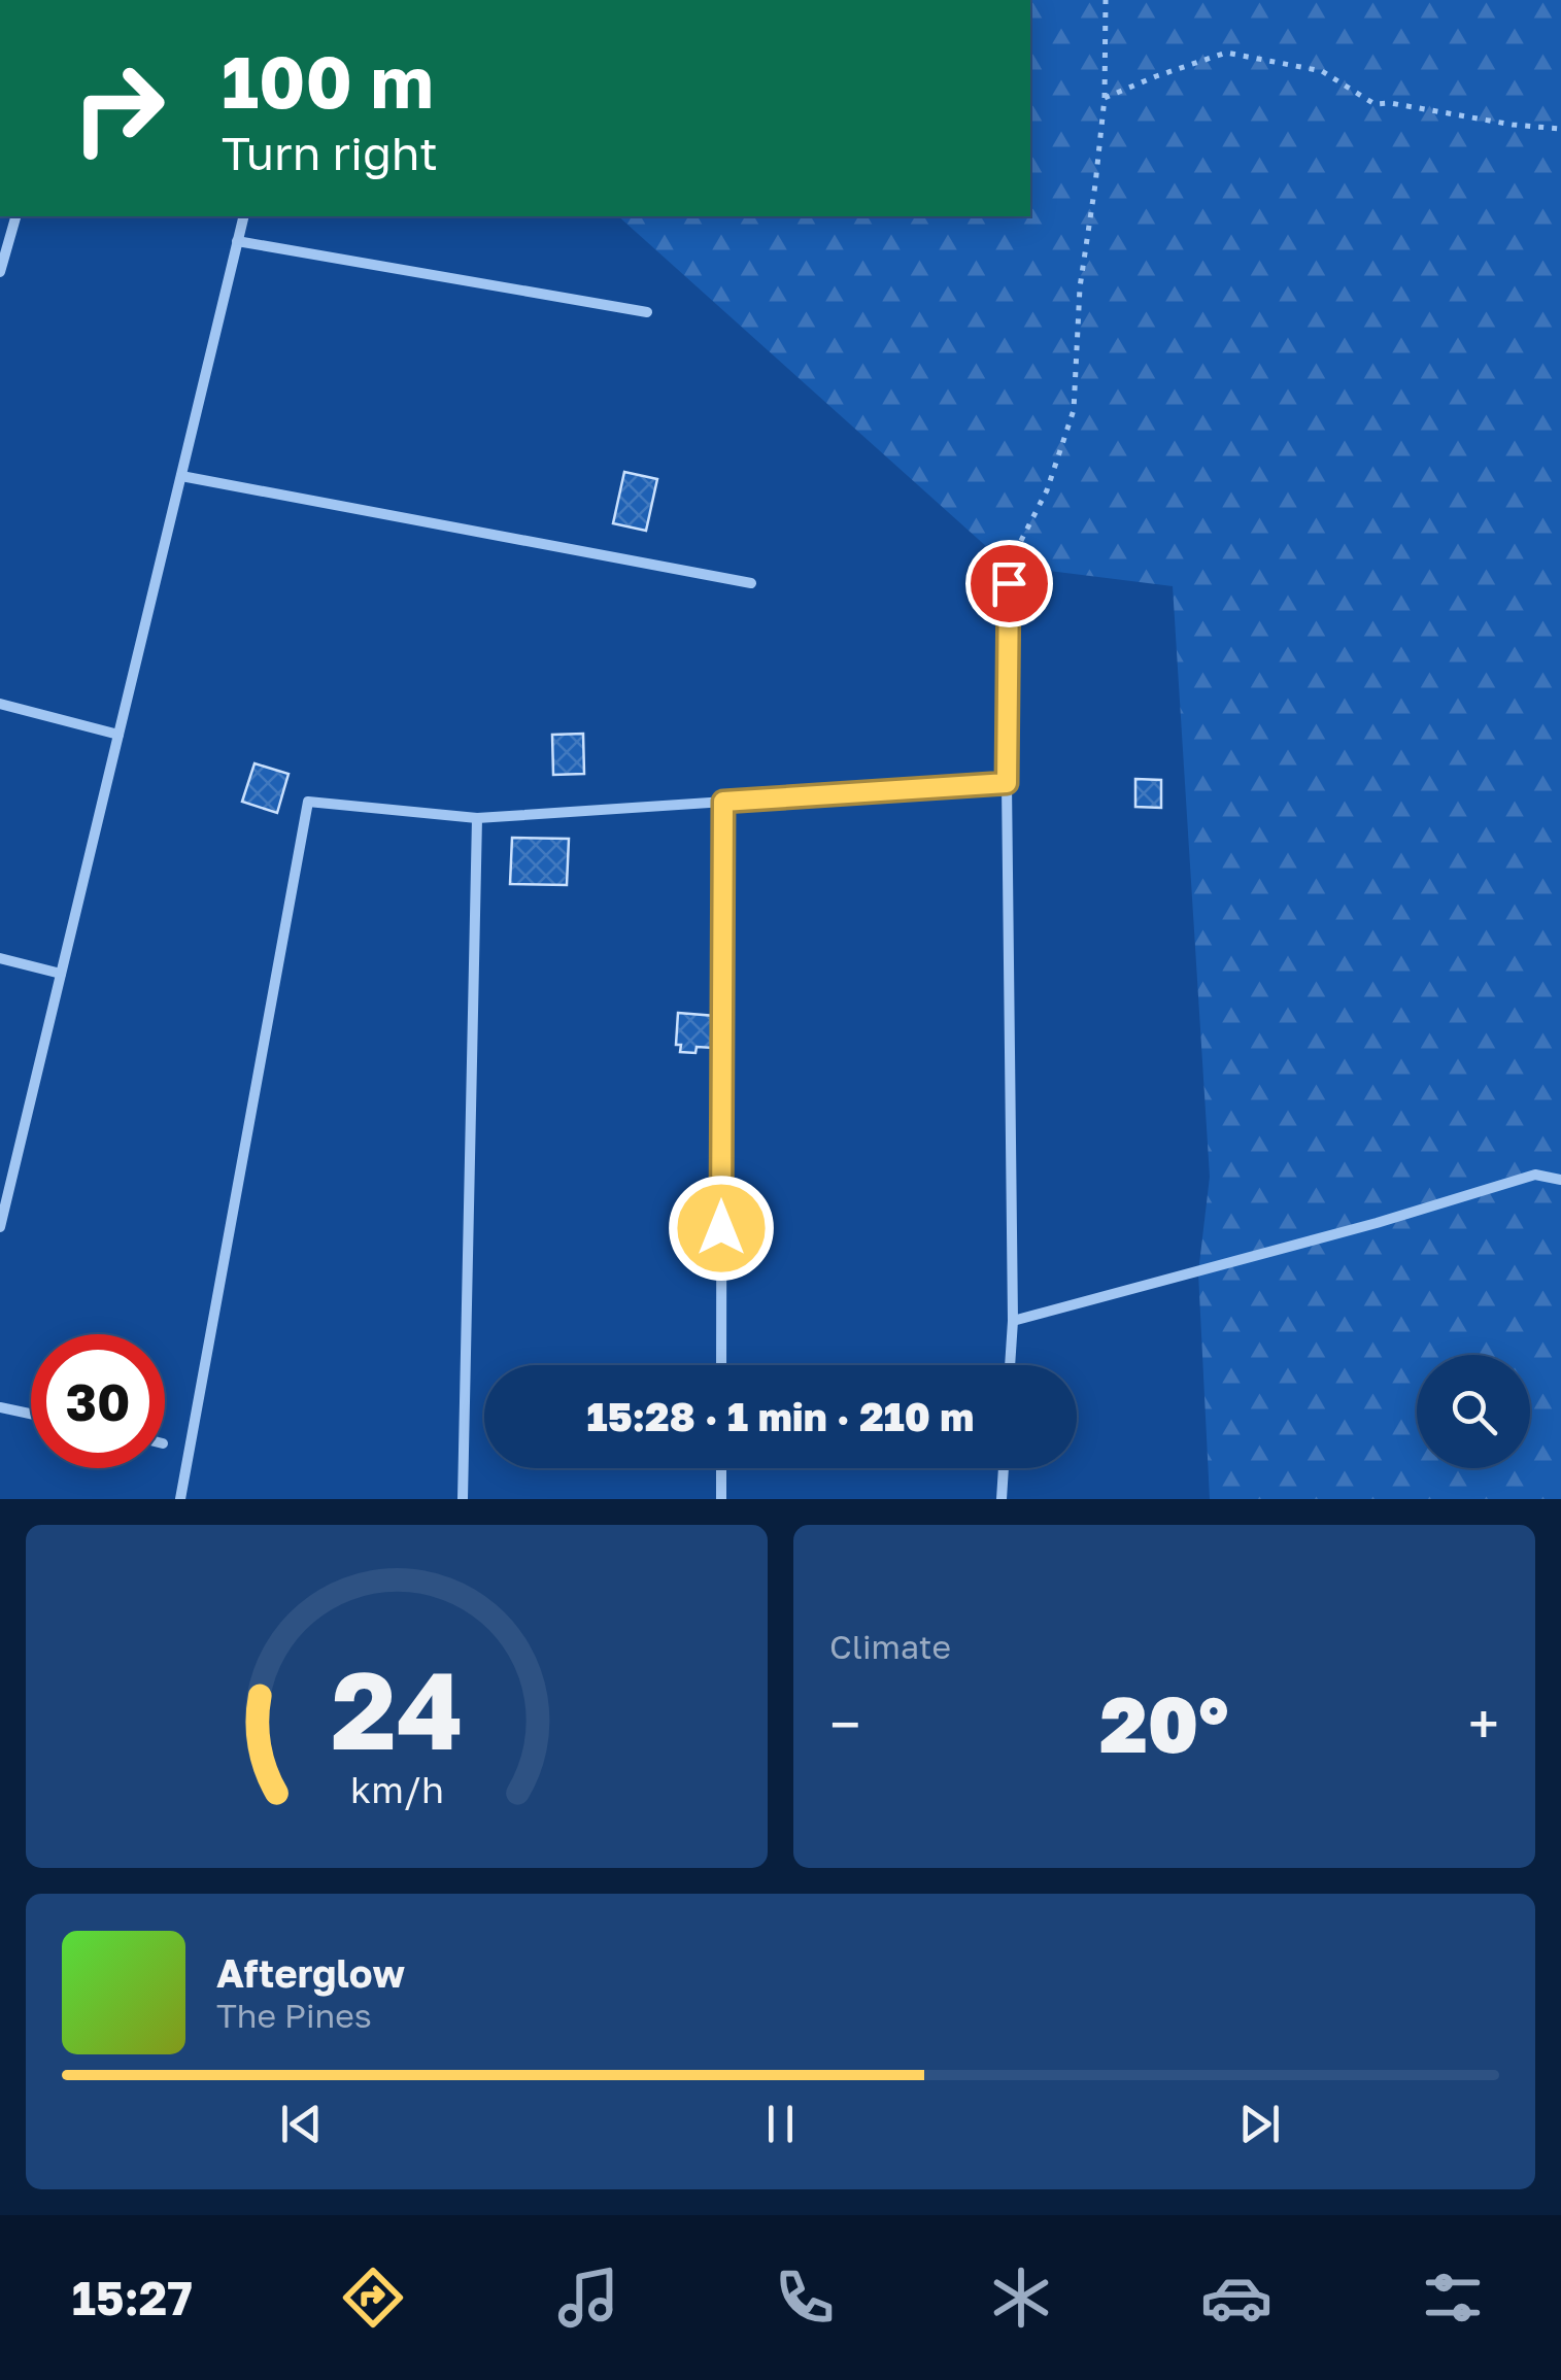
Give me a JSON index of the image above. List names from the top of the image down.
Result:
{
  "page": {
    "turn": ["100 m", "Turn right"],
    "limit": "30",
    "trip": "15:28 · 1 min · 210 m",
    "tile": "Climate",
    "heat": ["−", "20°", "+"],
    "song": ["Afterglow", "The Pines"],
    "tabs": "15:27",
    "gauge": ["24", "km/h"]
  }
}
